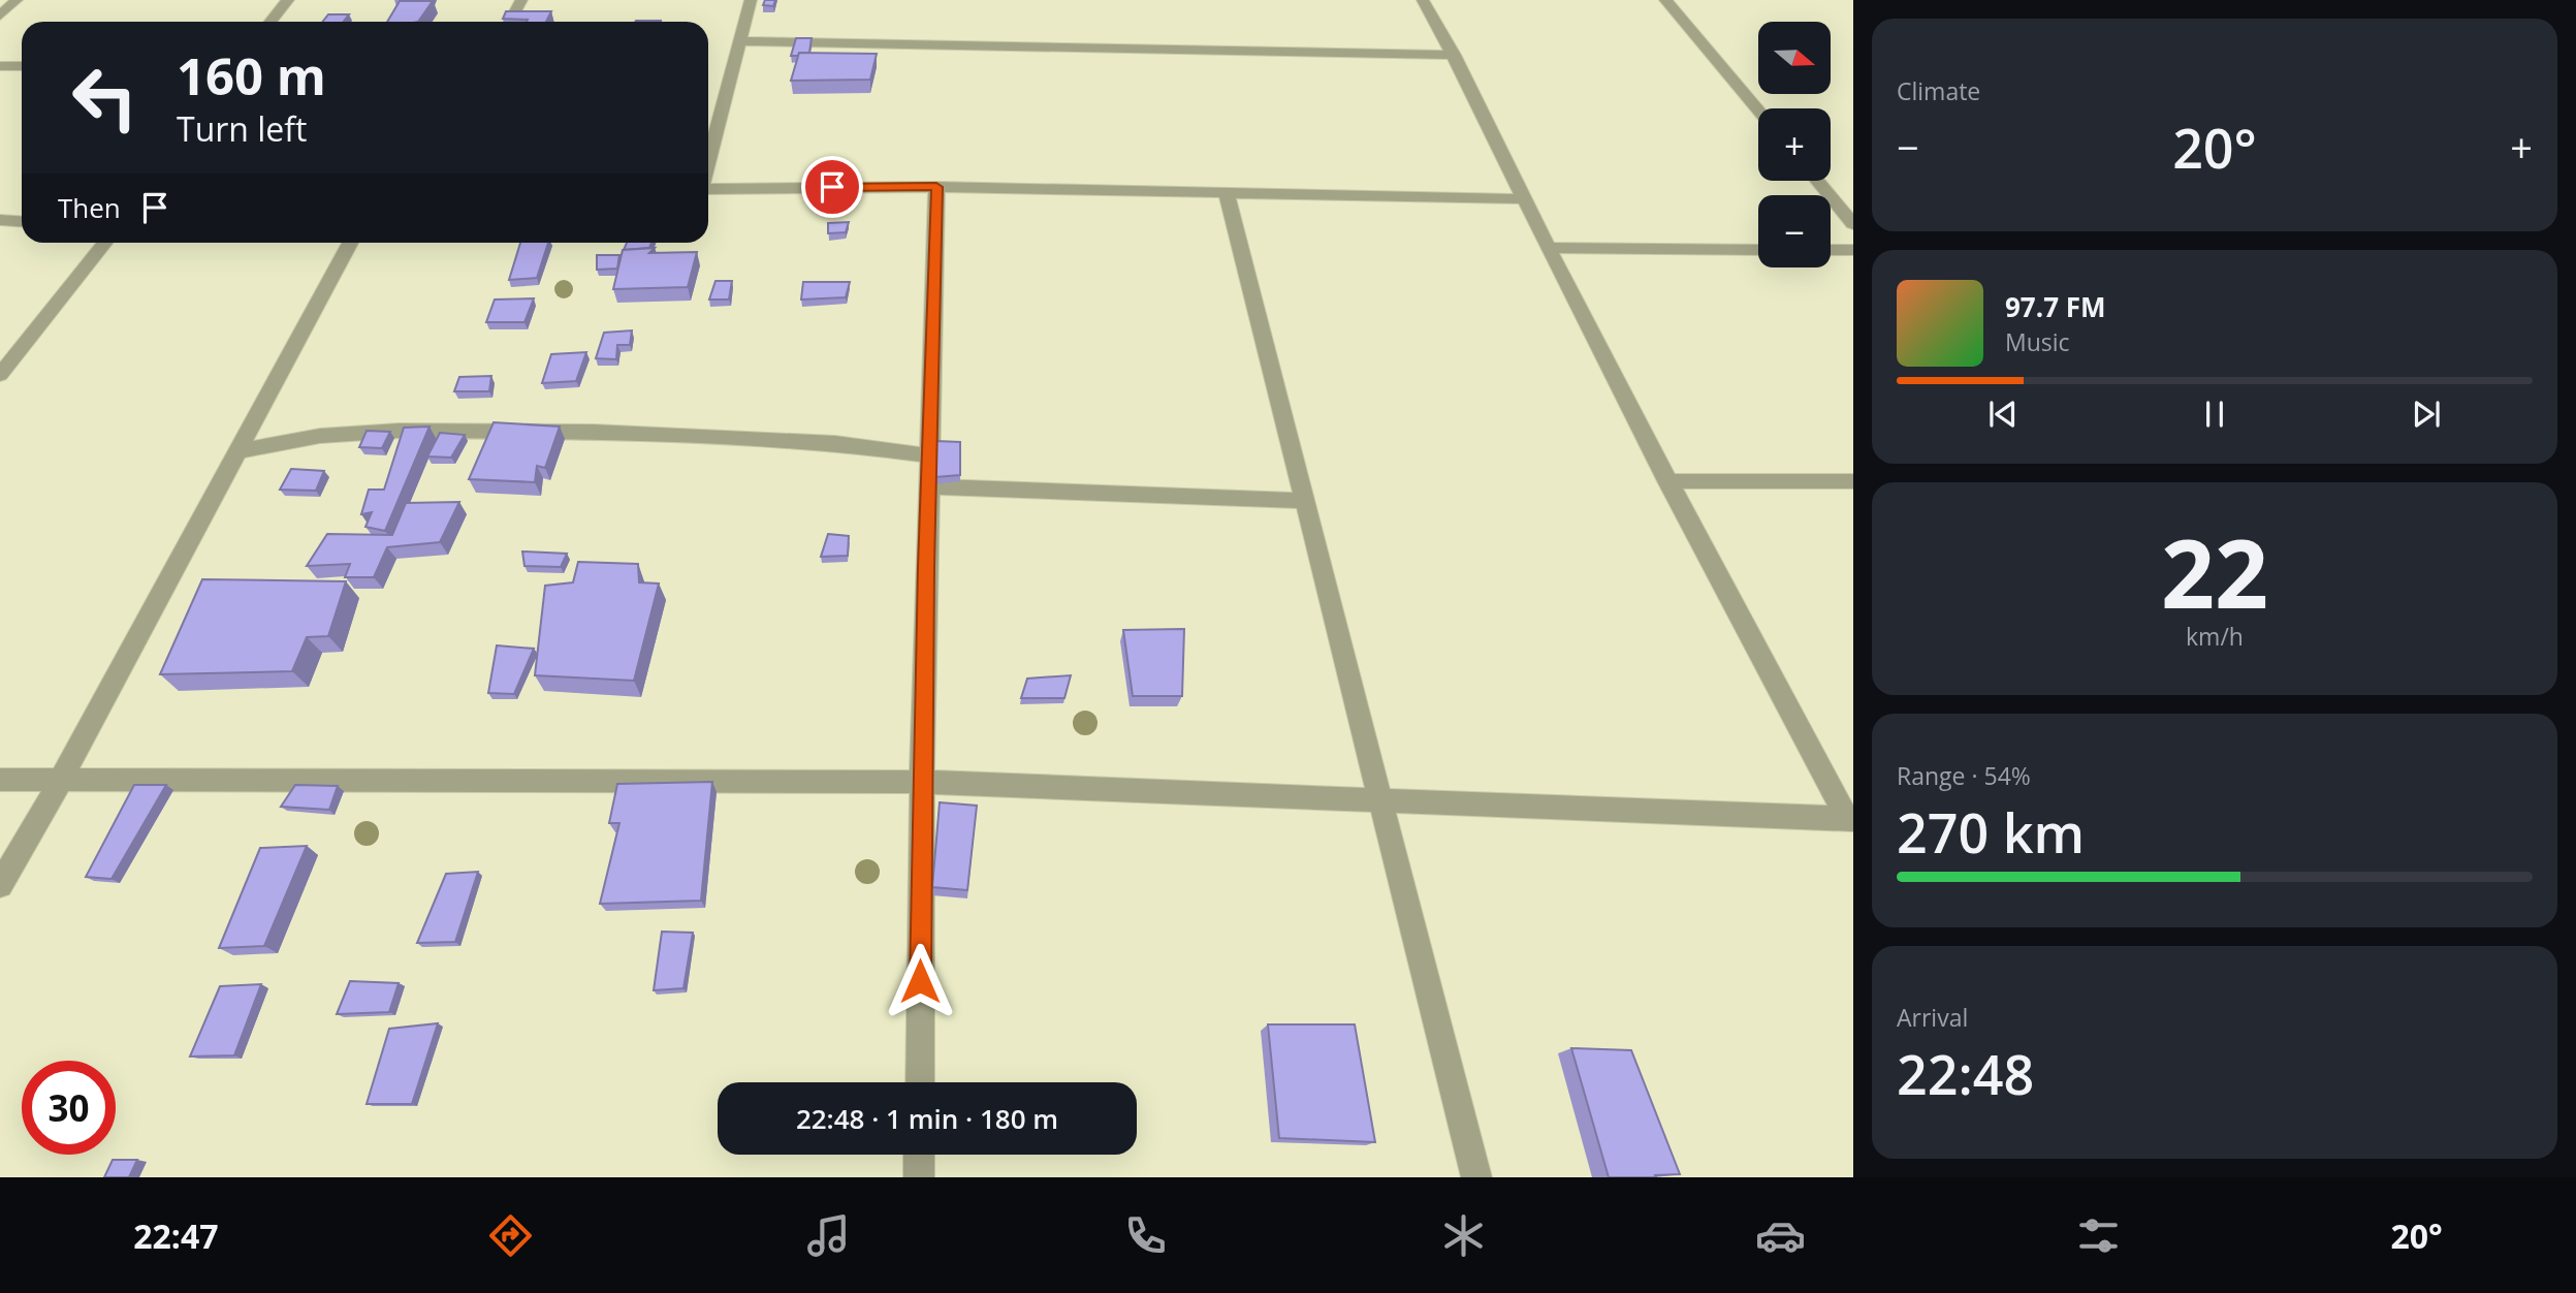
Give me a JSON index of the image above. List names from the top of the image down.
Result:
{
  "north": "right",
  "page": {
    "tile": [
      "Climate",
      ["22", "km/h"],
      ["Range · 54%", "270 km"],
      ["Arrival", "22:48"]
    ],
    "map_buttons": ["+", "−"],
    "turn": ["160 m", "Turn left"],
    "heat": ["−", "20°", "+"],
    "then": "Then",
    "song": ["97.7 FM", "Music"],
    "limit": "30",
    "trip": "22:48 · 1 min · 180 m",
    "tabs": ["22:47", "20°"]
  }
}
